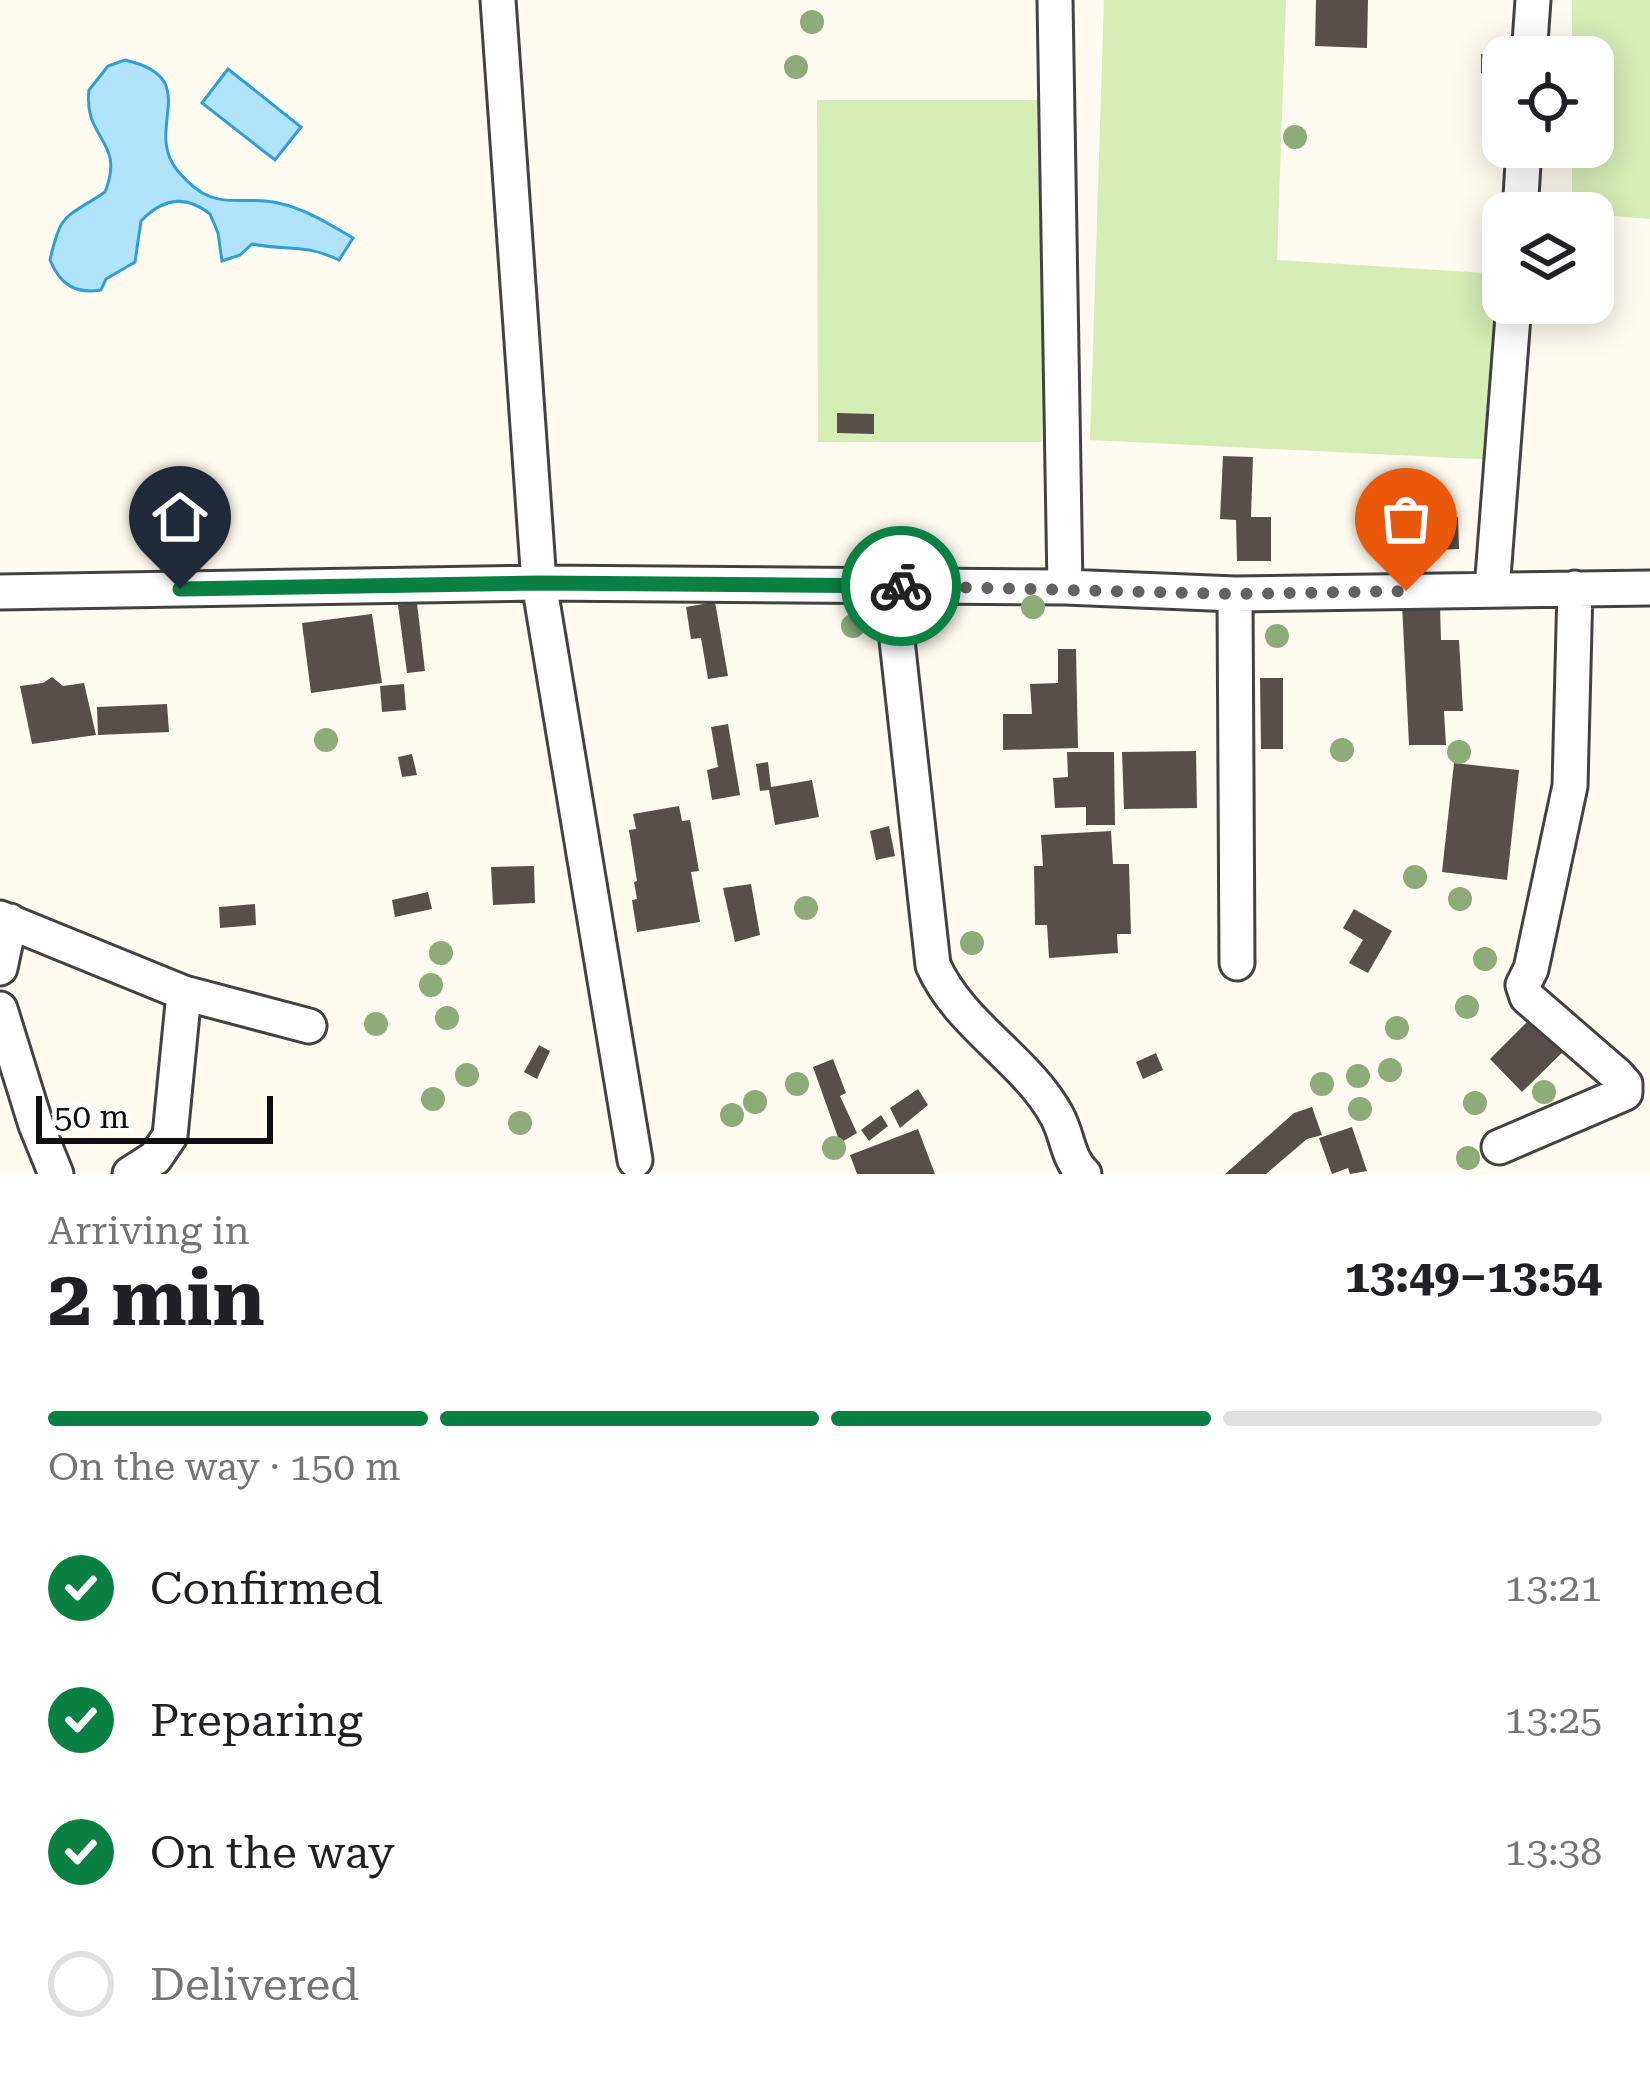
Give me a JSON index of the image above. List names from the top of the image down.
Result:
{
  "scale_bar": "50 m",
  "page": {
    "scale": "50 m",
    "heading": ["2 min", "Arriving in", "13:49–13:54"],
    "bar": "On the way · 150 m",
    "list": [
      ["Confirmed", "13:21"],
      ["Preparing", "13:25"],
      ["On the way", "13:38"],
      "Delivered"
    ]
  }
}
